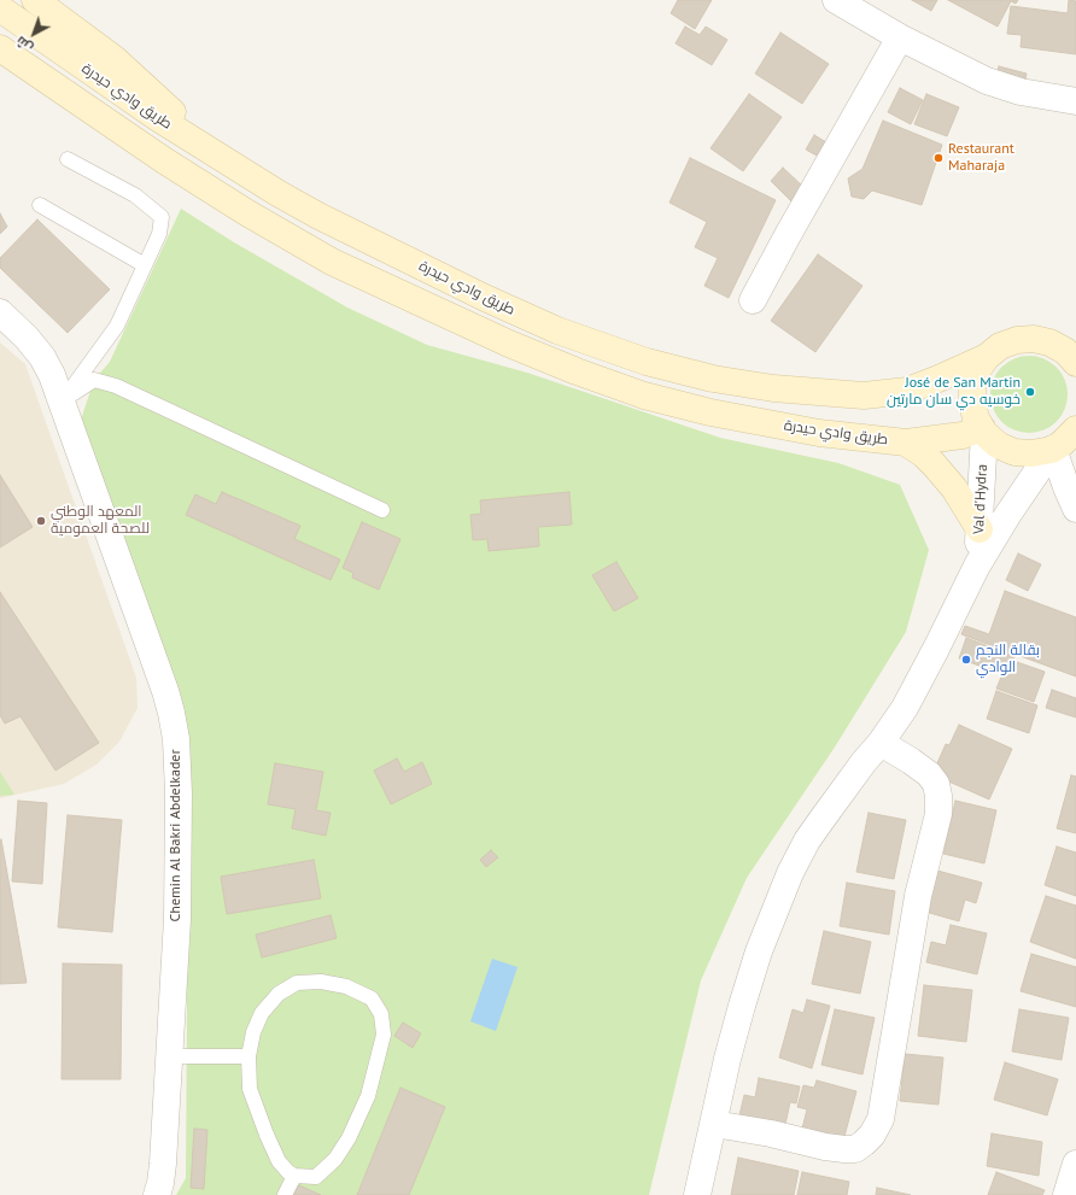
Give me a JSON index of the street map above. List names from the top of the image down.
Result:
{
  "streets": {
    "main road": ["طريق وادي حيدرة"],
    "street": ["Val d'Hydra", "Chemin Al Bakri Abdelkader"]
  },
  "crossings": [
    ["طريق وادي حيدرة", "Val d'Hydra"]
  ],
  "places": [
    "Restaurant Maharaja",
    "José de San Martin خوسيه دي سان مارتين",
    "المعهد الوطني للصحة العمومية",
    "بقالة النجم الوادي"
  ],
  "north": "bottom left"
}
